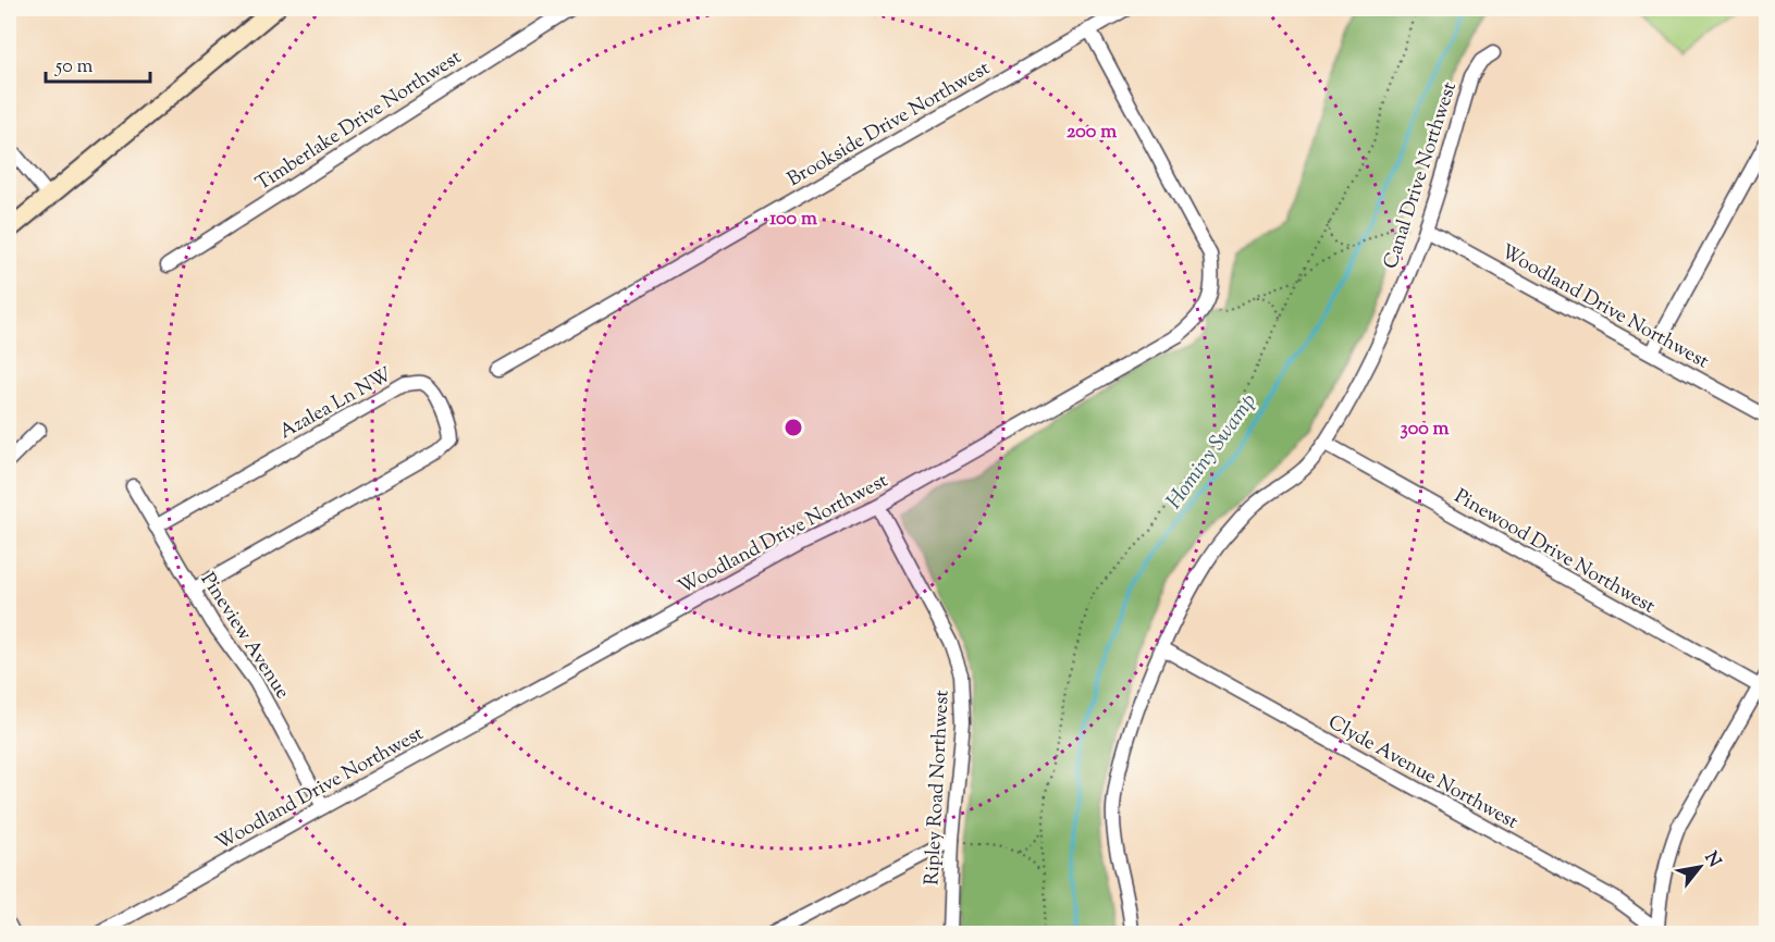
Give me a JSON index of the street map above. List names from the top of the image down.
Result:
{
  "streets": {
    "street": [
      "Timberlake Drive Northwest",
      "Brookside Drive Northwest",
      "Canal Drive Northwest",
      "Woodland Drive Northwest",
      "Azalea Ln NW",
      "Pinewood Drive Northwest",
      "Pineview Avenue",
      "Clyde Avenue Northwest",
      "Ripley Road Northwest"
    ]
  },
  "crossings": [
    ["Canal Drive Northwest", "Woodland Drive Northwest"],
    ["Canal Drive Northwest", "Pinewood Drive Northwest"],
    ["Canal Drive Northwest", "Clyde Avenue Northwest"],
    ["Woodland Drive Northwest", "Pineview Avenue"],
    ["Woodland Drive Northwest", "Ripley Road Northwest"],
    ["Azalea Ln NW", "Pineview Avenue"]
  ],
  "water": ["Hominy Swamp"],
  "scale_bar": "50 m",
  "north": "top right",
  "rings": ["200 m", "100 m", "300 m"]
}
